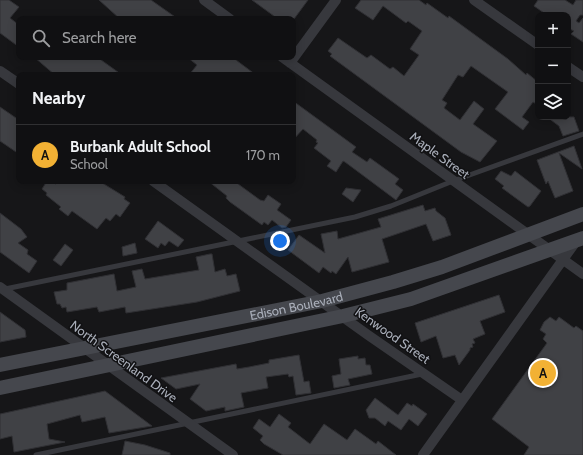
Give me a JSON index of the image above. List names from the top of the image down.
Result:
{
  "streets": {
    "main road": ["Edison Boulevard"],
    "street": ["Maple Street", "Kenwood Street", "North Screenland Drive"]
  },
  "crossings": [
    ["Maple Street", "Edison Boulevard"],
    ["Edison Boulevard", "Kenwood Street"],
    ["Edison Boulevard", "North Screenland Drive"]
  ],
  "page": {
    "map_buttons": ["+", "−"],
    "search": "Search here",
    "heading": "Nearby",
    "list": [
      {
        "mark": "A",
        "name": "Burbank Adult School",
        "note": "School",
        "value": "170 m"
      }
    ],
    "pins": "A"
  }
}
